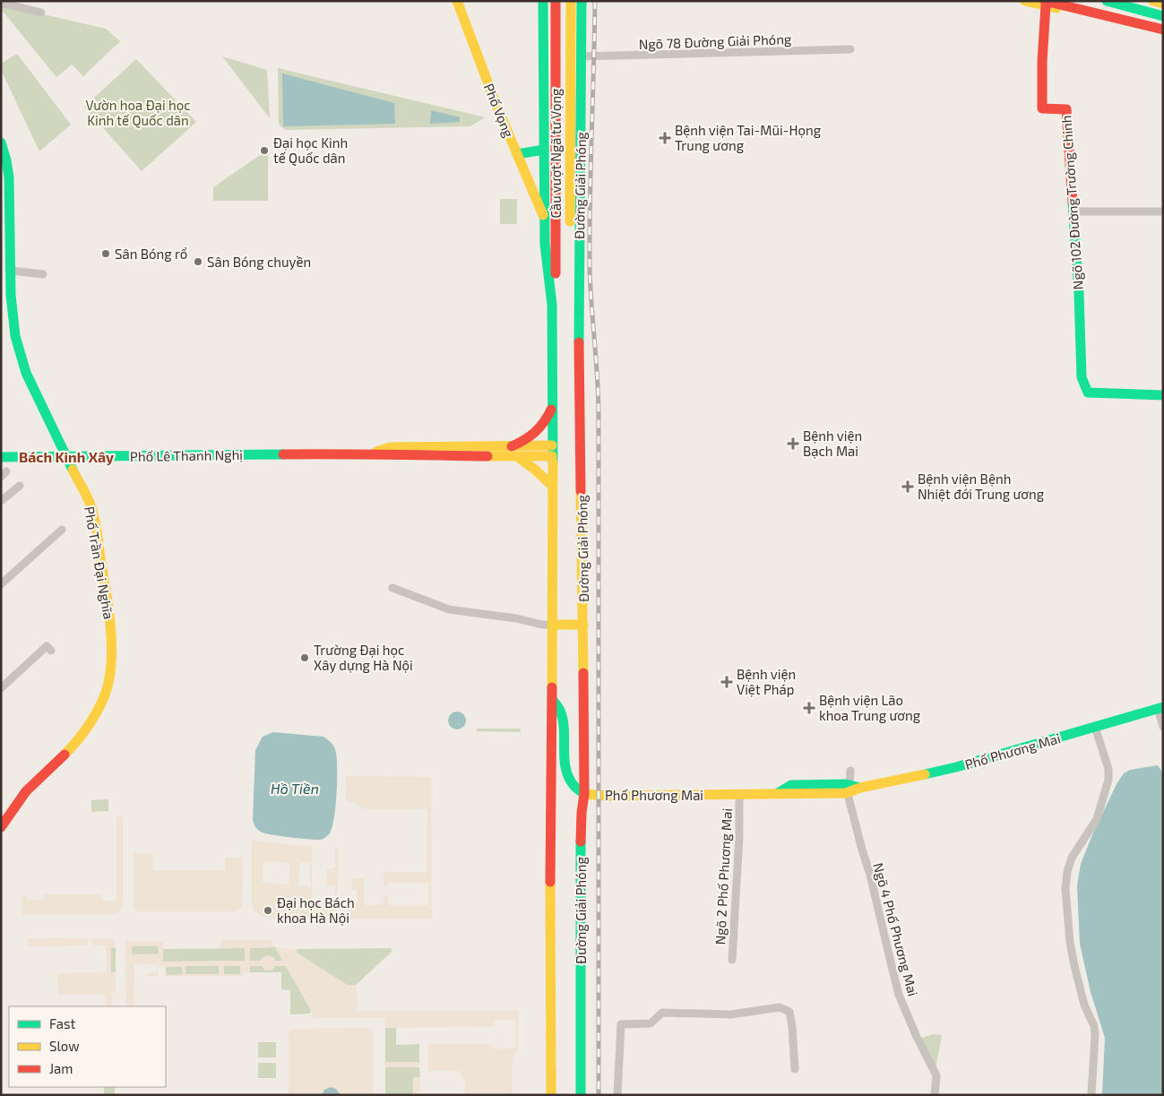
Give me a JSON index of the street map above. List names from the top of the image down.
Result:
{
  "streets": {
    "main road": [
      "Phố Vọng",
      "Cầu vượt Ngã tư Vọng",
      "Đường Giải Phóng",
      "Ngõ 102 Đường Trường Chinh",
      "Phố Lê Thanh Nghị",
      "Phố Trần Đại Nghĩa",
      "Phố Phương Mai"
    ],
    "street": ["Ngõ 78 Đường Giải Phóng", "Ngõ 2 Phố Phương Mai", "Ngõ 4 Phố Phương Mai"]
  },
  "crossings": [
    ["Ngõ 78 Đường Giải Phóng", "Đường Giải Phóng"],
    ["Cầu vượt Ngã tư Vọng", "Đường Giải Phóng"],
    ["Đường Giải Phóng", "Phố Phương Mai"],
    ["Phố Lê Thanh Nghị", "Phố Trần Đại Nghĩa"],
    ["Phố Phương Mai", "Ngõ 2 Phố Phương Mai"],
    ["Phố Phương Mai", "Ngõ 4 Phố Phương Mai"]
  ],
  "districts": ["Bách Kinh Xây"],
  "water": ["Hồ Tiền"],
  "parks": ["Vườn hoa Đại học Kinh tế Quốc dân"],
  "places": {
    "health": [
      "Bệnh viện Tai-Mũi-Họng Trung ương",
      "Bệnh viện Bạch Mai",
      "Bệnh viện Bệnh Nhiệt đới Trung ương",
      "Bệnh viện Việt Pháp",
      "Bệnh viện Lão khoa Trung ương"
    ],
    "other": [
      "Đại học Kinh tế Quốc dân",
      "Sân Bóng rổ",
      "Sân Bóng chuyền",
      "Trường Đại học Xây dựng Hà Nội",
      "Đại học Bách khoa Hà Nội"
    ]
  },
  "legend": ["Fast", "Slow", "Jam"]
}
